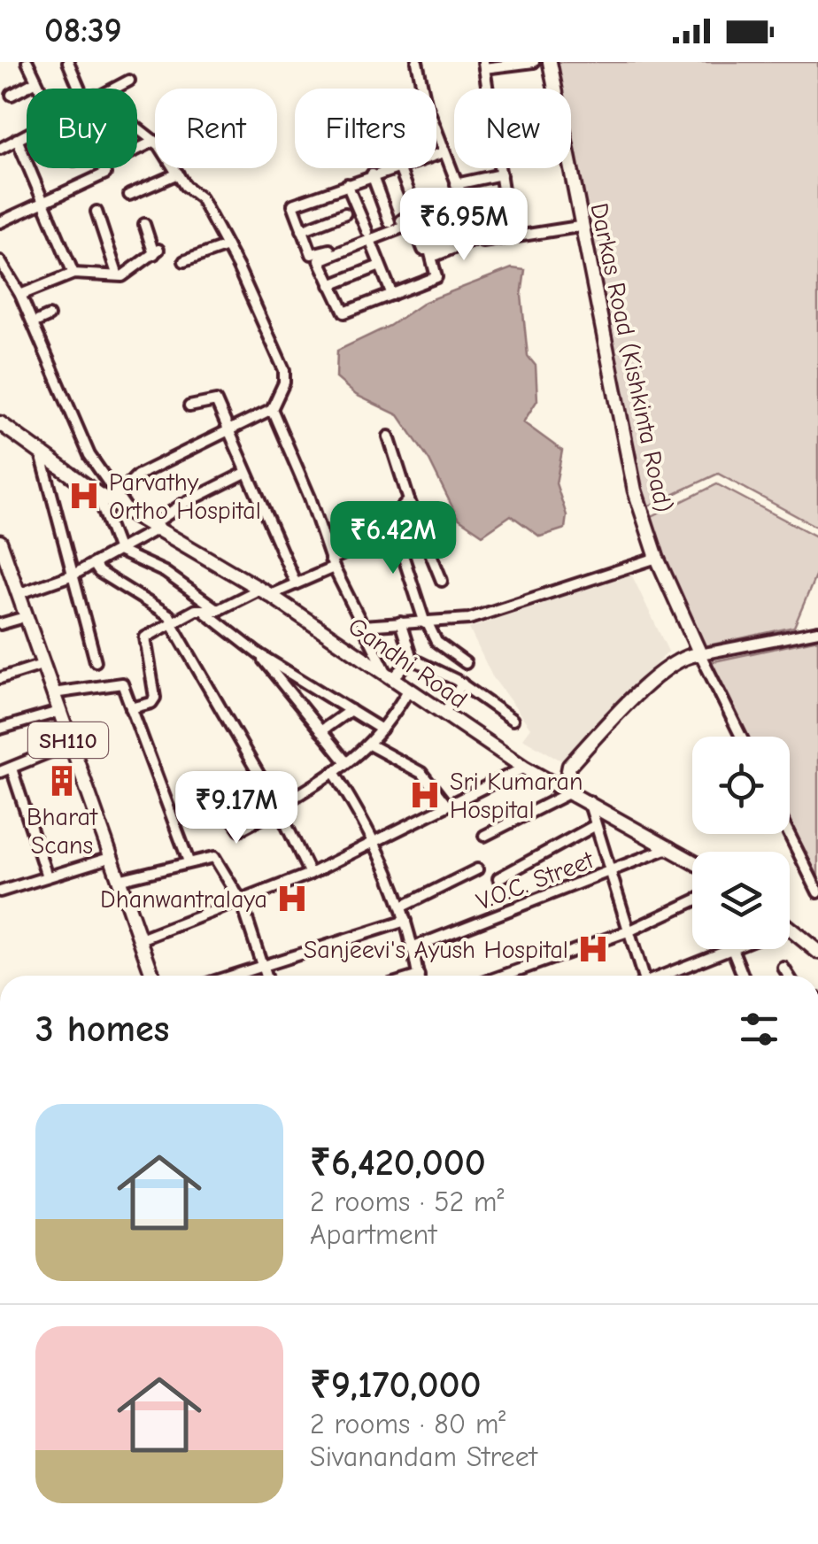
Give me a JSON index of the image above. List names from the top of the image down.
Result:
{
  "streets": {
    "main road": ["Darkas Road (Kishkinta Road)", "Gandhi Road", "SH110"],
    "street": ["V.O.C. Street"]
  },
  "crossings": [
    ["Gandhi Road", "V.O.C. Street"]
  ],
  "places": {
    "hospital": [
      "Parvathy Ortho Hospital",
      "Sri Kumaran Hospital",
      "Dhanwantralaya",
      "Sanjeevi's Ayush Hospital"
    ],
    "building": ["Bharat Scans"]
  },
  "page": {
    "status": "08:39",
    "chip": [
      "Buy",
      "Rent",
      "Filters",
      "New"
    ],
    "price": ["₹6.95M", "₹6.42M", "₹9.17M"],
    "heading": "3 homes",
    "list": [
      {
        "name": "₹6,420,000",
        "note": "2 rooms · 52 m² · Apartment"
      },
      {
        "name": "₹9,170,000",
        "note": "2 rooms · 80 m² · Sivanandam Street"
      }
    ]
  }
}
